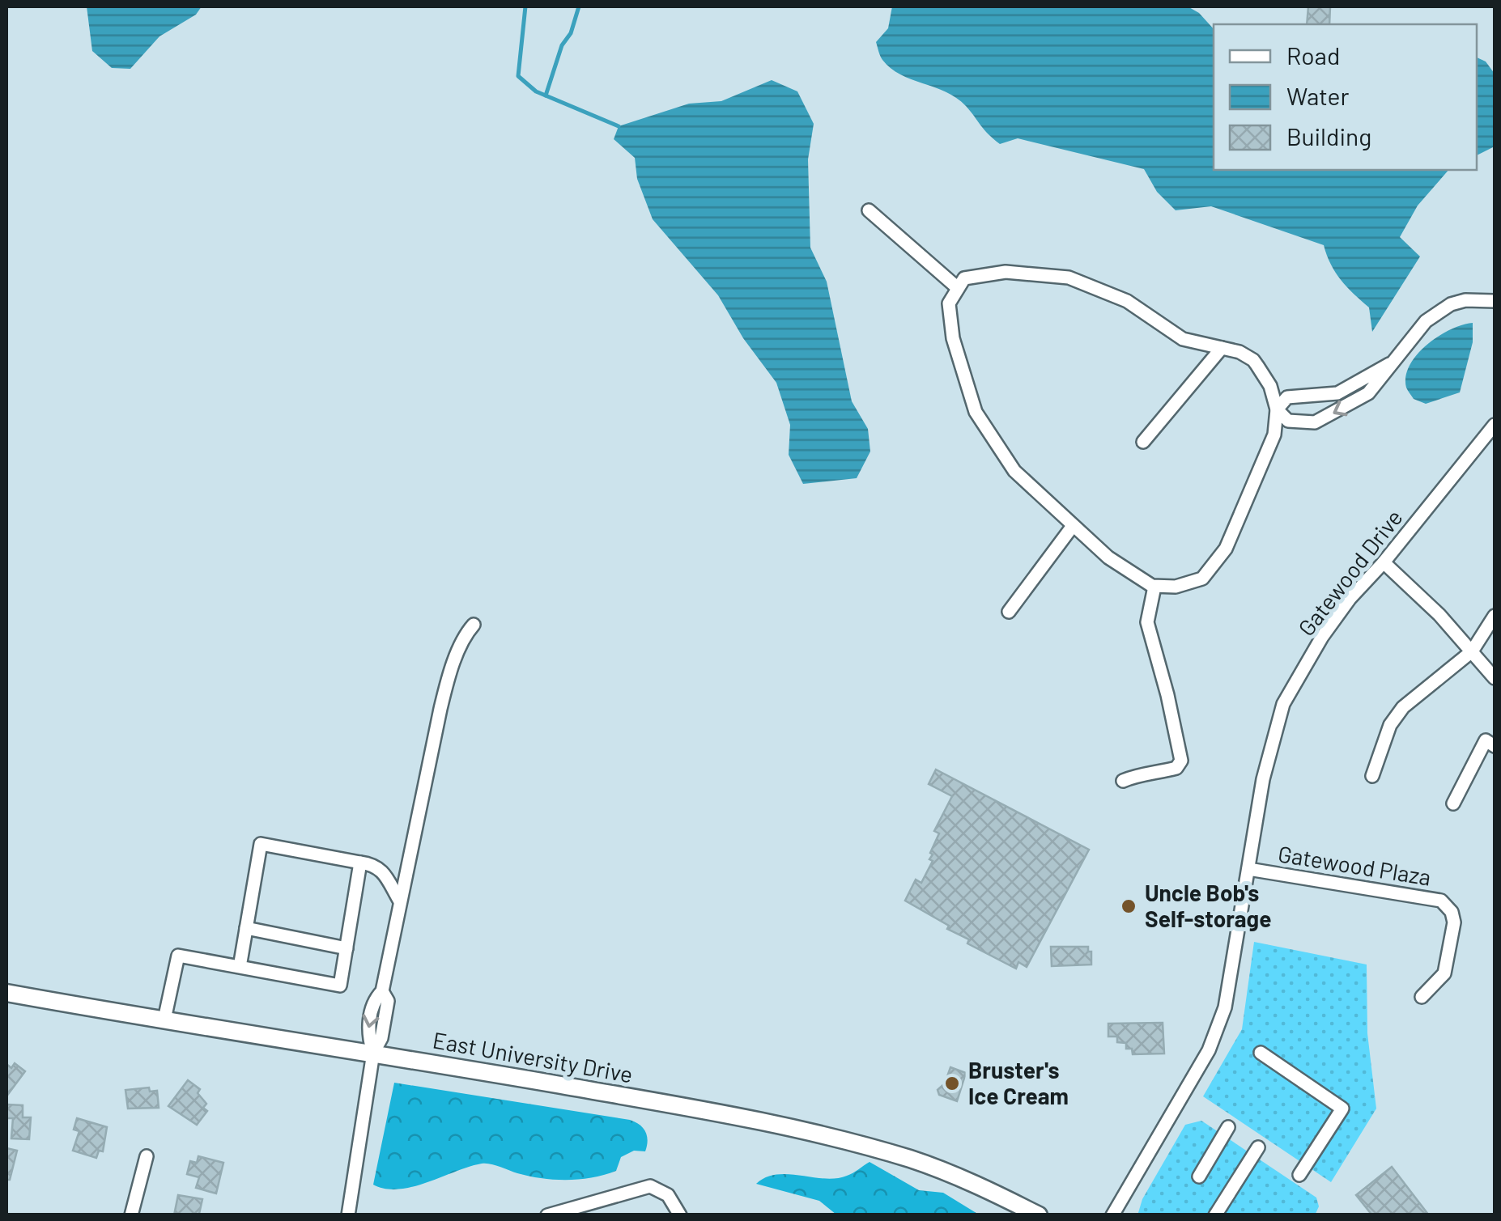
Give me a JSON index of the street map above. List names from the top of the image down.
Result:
{
  "streets": {
    "main road": ["East University Drive"],
    "street": ["Gatewood Drive", "Gatewood Plaza"]
  },
  "crossings": [
    ["Gatewood Drive", "Gatewood Plaza"]
  ],
  "places": ["Uncle Bob's Self-storage", "Bruster's Ice Cream"],
  "legend": ["Road", "Water", "Building"]
}
